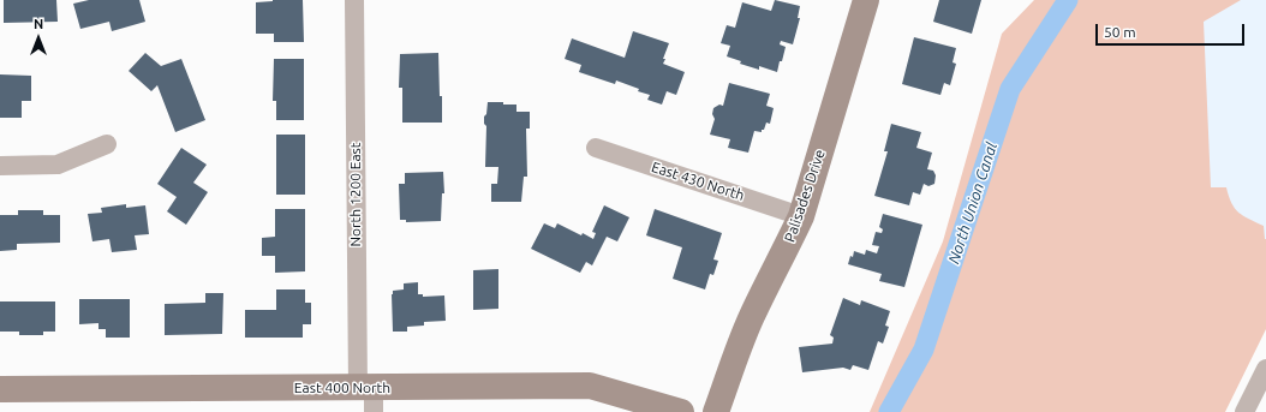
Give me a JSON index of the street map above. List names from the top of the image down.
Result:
{
  "streets": {
    "street": [
      "East 430 North",
      "North 1200 East",
      "Palisades Drive",
      "East 400 North"
    ]
  },
  "crossings": [
    ["East 430 North", "Palisades Drive"],
    ["North 1200 East", "East 400 North"]
  ],
  "water": ["North Union Canal"],
  "scale_bar": "50 m",
  "north": "top"
}
